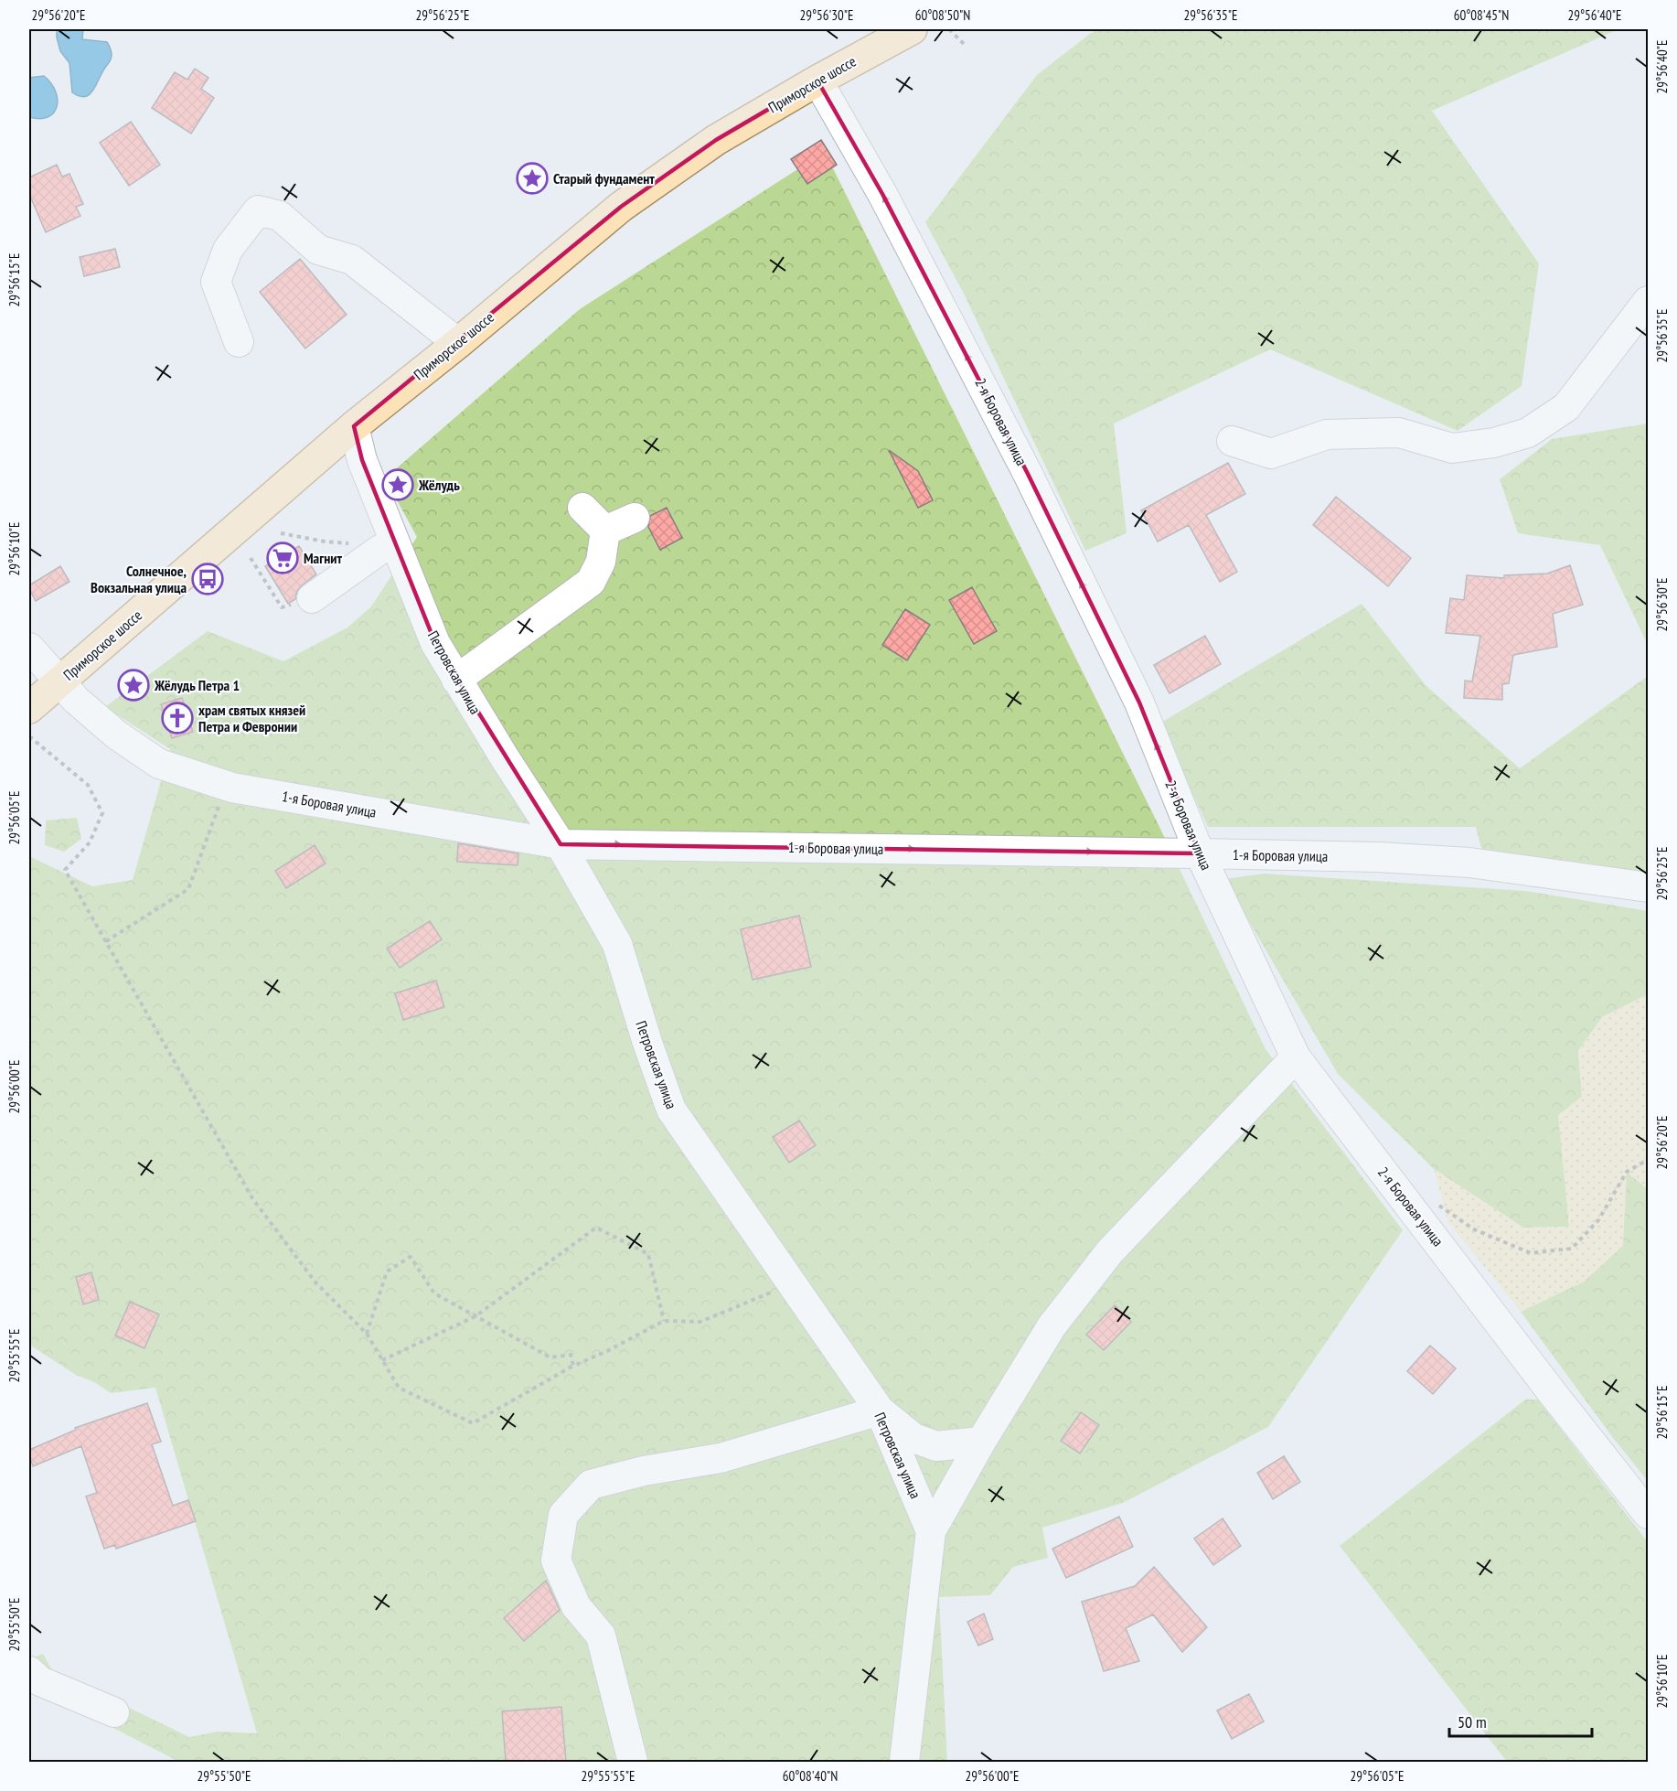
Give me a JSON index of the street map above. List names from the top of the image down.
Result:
{
  "streets": {
    "main road": ["Приморское шоссе"],
    "street": ["2-я Боровая улица", "Петровская улица", "1-я Боровая улица"]
  },
  "crossings": [
    ["Приморское шоссе", "2-я Боровая улица"],
    ["Приморское шоссе", "Петровская улица"],
    ["Приморское шоссе", "1-я Боровая улица"],
    ["2-я Боровая улица", "1-я Боровая улица"],
    ["Петровская улица", "1-я Боровая улица"]
  ],
  "one_way": ["2-я Боровая улица", "1-я Боровая улица"],
  "places": {
    "place": ["Старый фундамент", "Жёлудь", "Жёлудь Петра 1"],
    "supermarket": ["Магнит"],
    "bus stop": ["Солнечное, Вокзальная улица"],
    "church": ["храм святых князей Петра и Февронии"]
  },
  "scale_bar": "50 m",
  "coordinates": [
    "29°56'20\"E",
    "29°56'25\"E",
    "29°56'30\"E",
    "60°08'50\"N",
    "29°56'35\"E",
    "60°08'45\"N",
    "29°56'40\"E",
    "29°56'15\"E",
    "29°56'10\"E",
    "29°56'05\"E",
    "29°56'00\"E",
    "29°55'55\"E",
    "29°55'50\"E",
    "60°08'40\"N"
  ]
}
